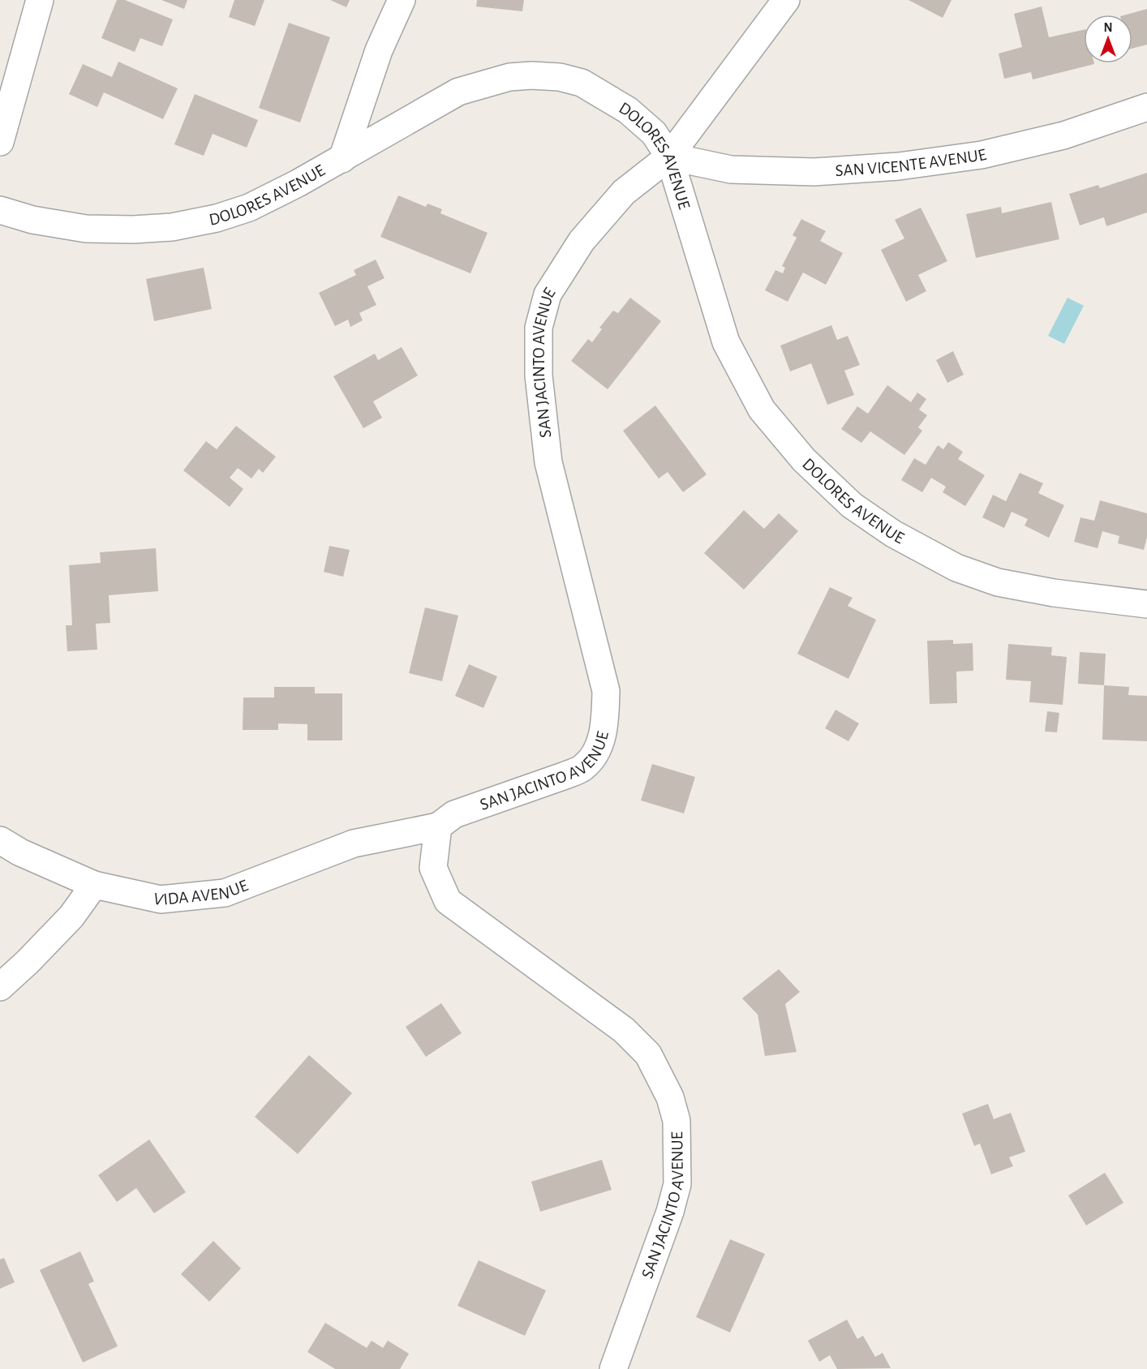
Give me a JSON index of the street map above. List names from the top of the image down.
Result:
{
  "streets": {
    "street": [
      "DOLORES AVENUE",
      "SAN VICENTE AVENUE",
      "SAN JACINTO AVENUE",
      "VIDA AVENUE"
    ]
  },
  "crossings": [
    ["DOLORES AVENUE", "SAN VICENTE AVENUE"],
    ["DOLORES AVENUE", "SAN JACINTO AVENUE"],
    ["SAN VICENTE AVENUE", "SAN JACINTO AVENUE"],
    ["SAN JACINTO AVENUE", "VIDA AVENUE"]
  ],
  "north": "top"
}
